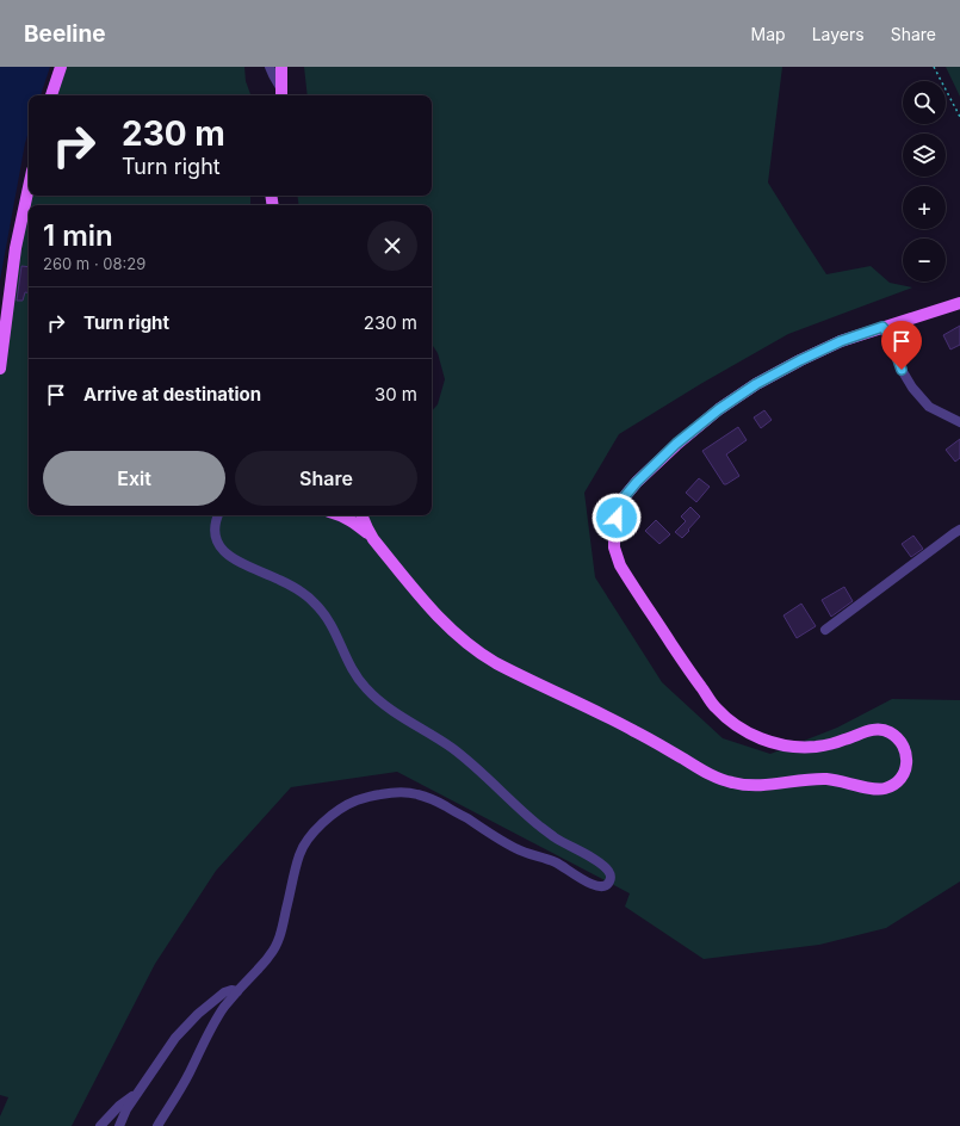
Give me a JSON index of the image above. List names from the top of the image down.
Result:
{
  "page": {
    "header": "Beeline",
    "nav": ["Map", "Layers", "Share"],
    "map_buttons": ["+", "−"],
    "turn": ["230 m", "Turn right"],
    "heading": ["1 min", "260 m · 08:29"],
    "list": [
      {
        "name": "Turn right",
        "value": "230 m"
      },
      {
        "name": "Arrive at destination",
        "value": "30 m"
      }
    ],
    "buttons": ["Exit", "Share"]
  }
}
